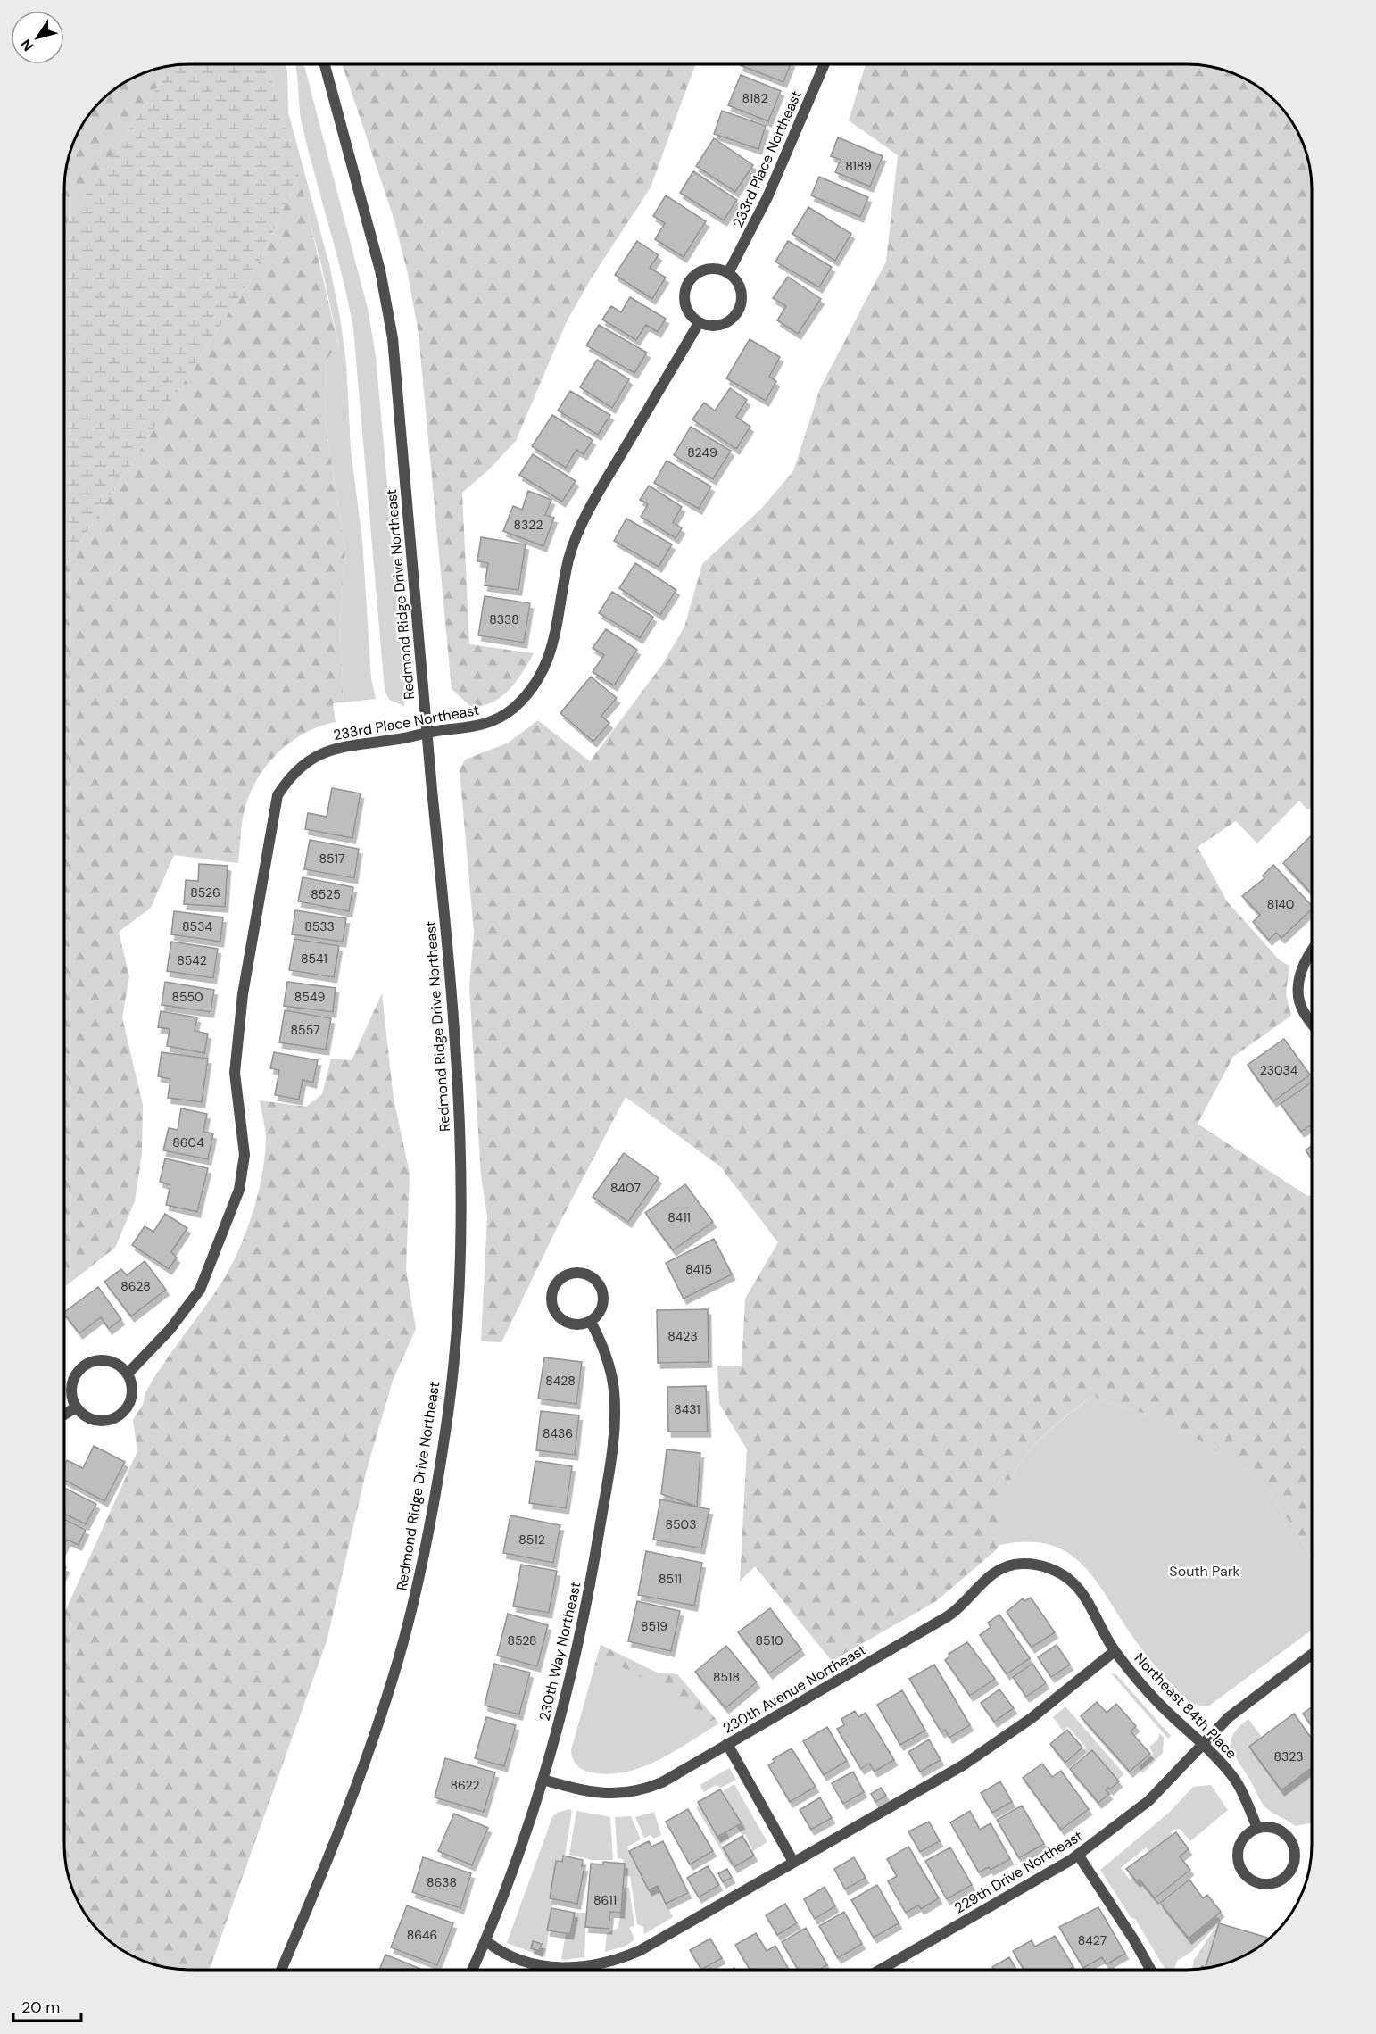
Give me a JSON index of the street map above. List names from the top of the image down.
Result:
{
  "streets": {
    "street": [
      "233rd Place Northeast",
      "Redmond Ridge Drive Northeast",
      "230th Way Northeast",
      "230th Avenue Northeast",
      "Northeast 84th Place",
      "229th Drive Northeast"
    ]
  },
  "crossings": [
    ["233rd Place Northeast", "Redmond Ridge Drive Northeast"],
    ["230th Way Northeast", "230th Avenue Northeast"],
    ["230th Avenue Northeast", "Northeast 84th Place"],
    ["Northeast 84th Place", "229th Drive Northeast"]
  ],
  "parks": ["South Park"],
  "house_numbers": [
    "8182",
    "8189",
    "8249",
    "8322",
    "8338",
    "8517",
    "8526",
    "8525",
    "8140",
    "8534",
    "8533",
    "8541",
    "8542",
    "8550",
    "8549",
    "8557",
    "23034",
    "8604",
    "8407",
    "8411",
    "8415",
    "8628",
    "8423",
    "8428",
    "8431",
    "8436",
    "8503",
    "8512",
    "8511",
    "8519",
    "8528",
    "8510",
    "8518",
    "8323",
    "8622",
    "8638",
    "8611",
    "8646",
    "8427"
  ],
  "scale_bar": "20 m",
  "north": "bottom left"
}
